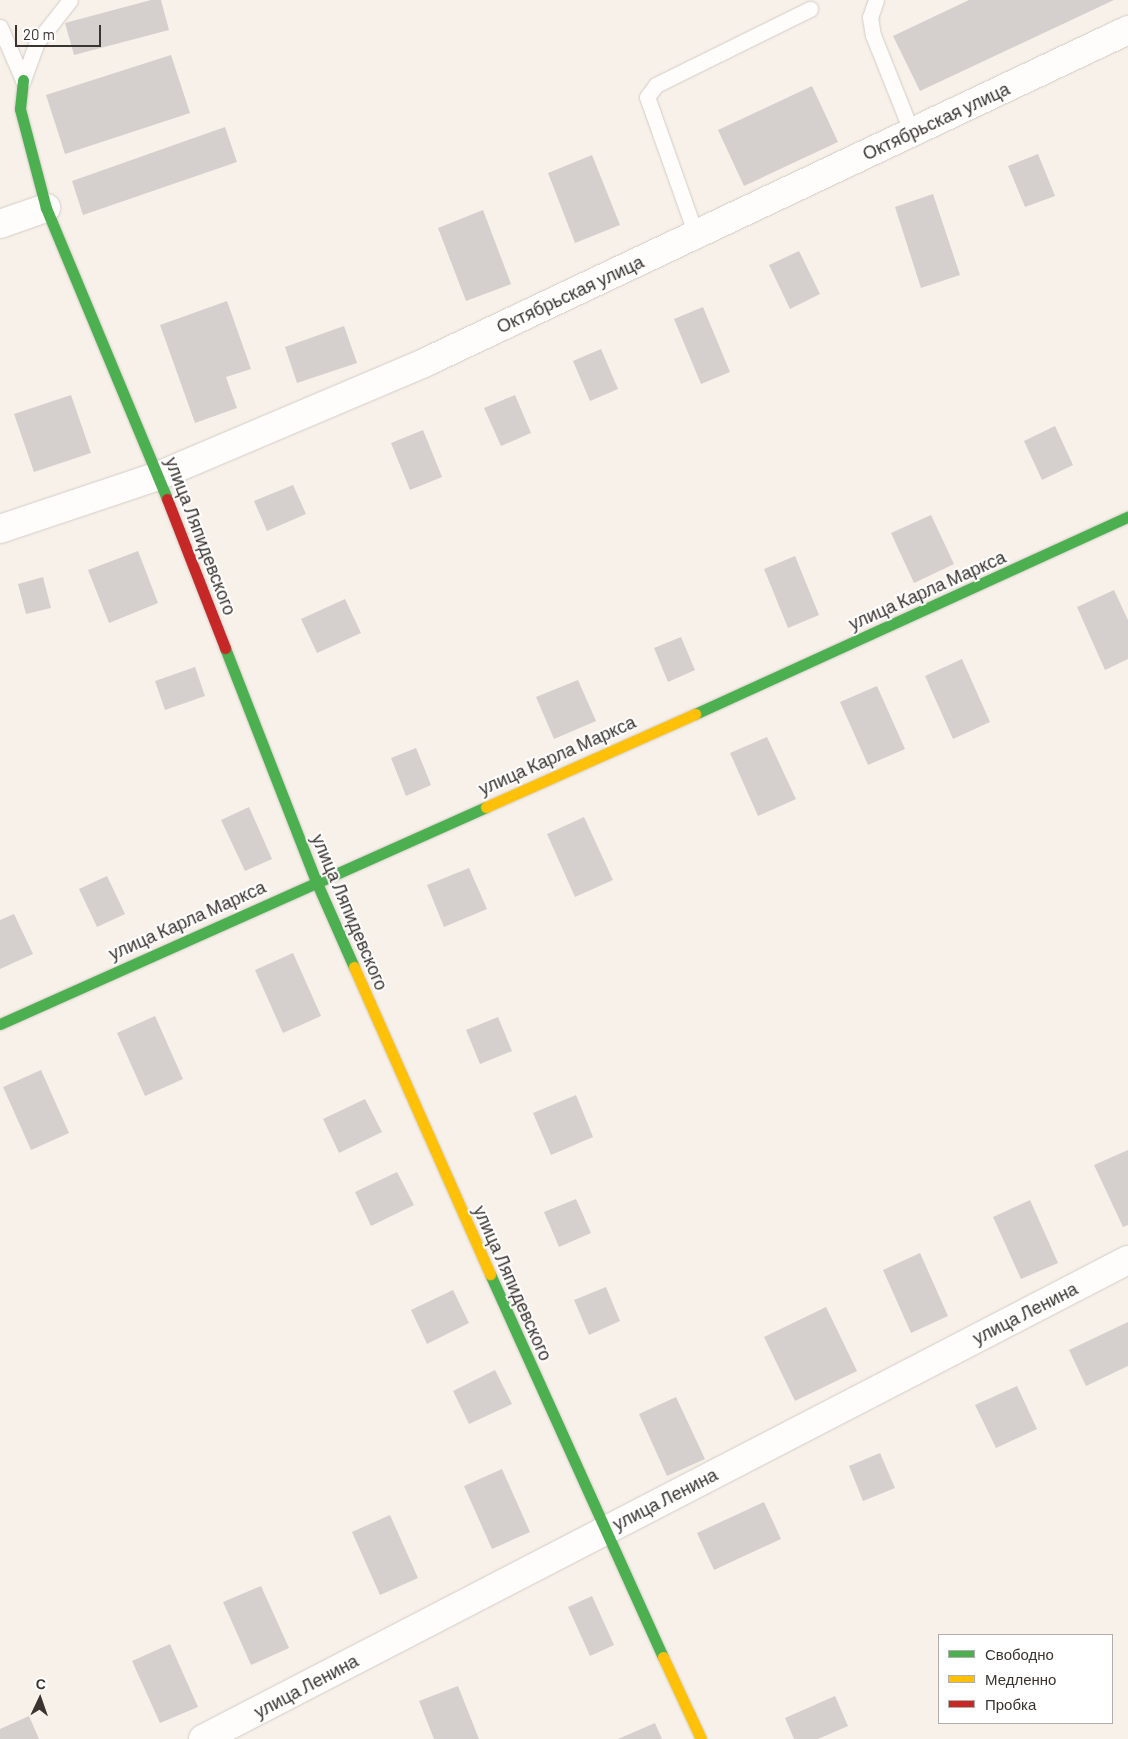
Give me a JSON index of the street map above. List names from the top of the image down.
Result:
{
  "streets": {
    "street": [
      "Октябрьская улица",
      "улица Ляпидевского",
      "улица Карла Маркса",
      "улица Ленина"
    ]
  },
  "crossings": [
    ["Октябрьская улица", "улица Ляпидевского"],
    ["улица Ляпидевского", "улица Карла Маркса"],
    ["улица Ляпидевского", "улица Ленина"]
  ],
  "legend": ["Свободно", "Медленно", "Пробка"],
  "scale_bar": "20 m",
  "north": "top"
}
